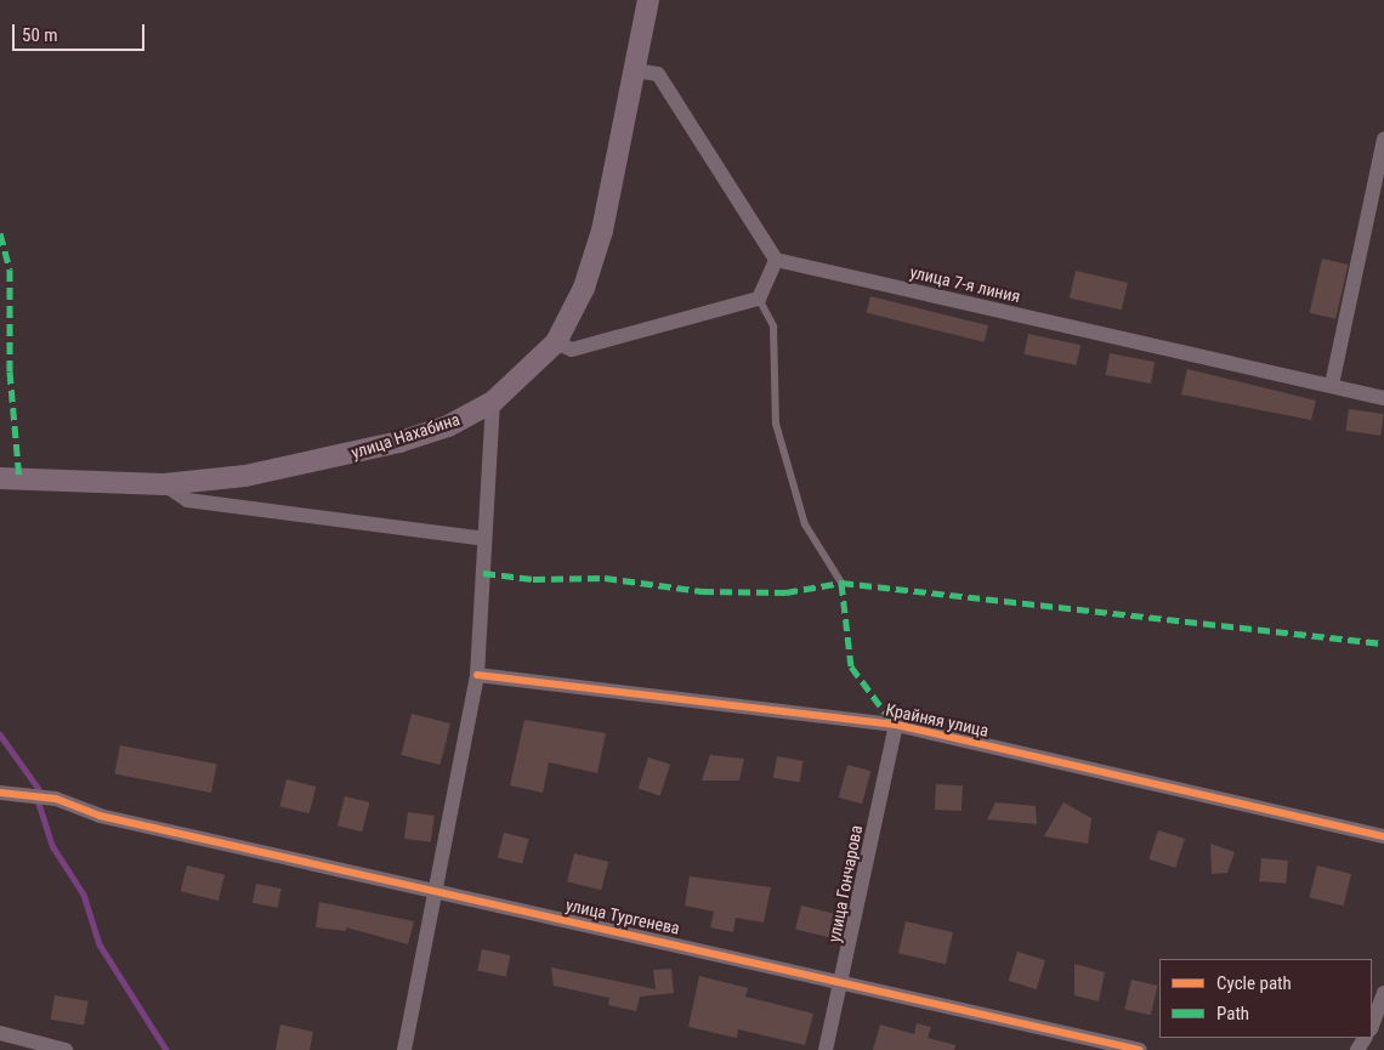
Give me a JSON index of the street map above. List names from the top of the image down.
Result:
{
  "streets": {
    "main road": ["улица Нахабина"],
    "street": [
      "улица 7-я линия",
      "Крайняя улица",
      "улица Гончарова",
      "улица Тургенева"
    ]
  },
  "crossings": [
    ["Крайняя улица", "улица Гончарова"],
    ["улица Гончарова", "улица Тургенева"]
  ],
  "legend": ["Cycle path", "Path"],
  "scale_bar": "50 m"
}
